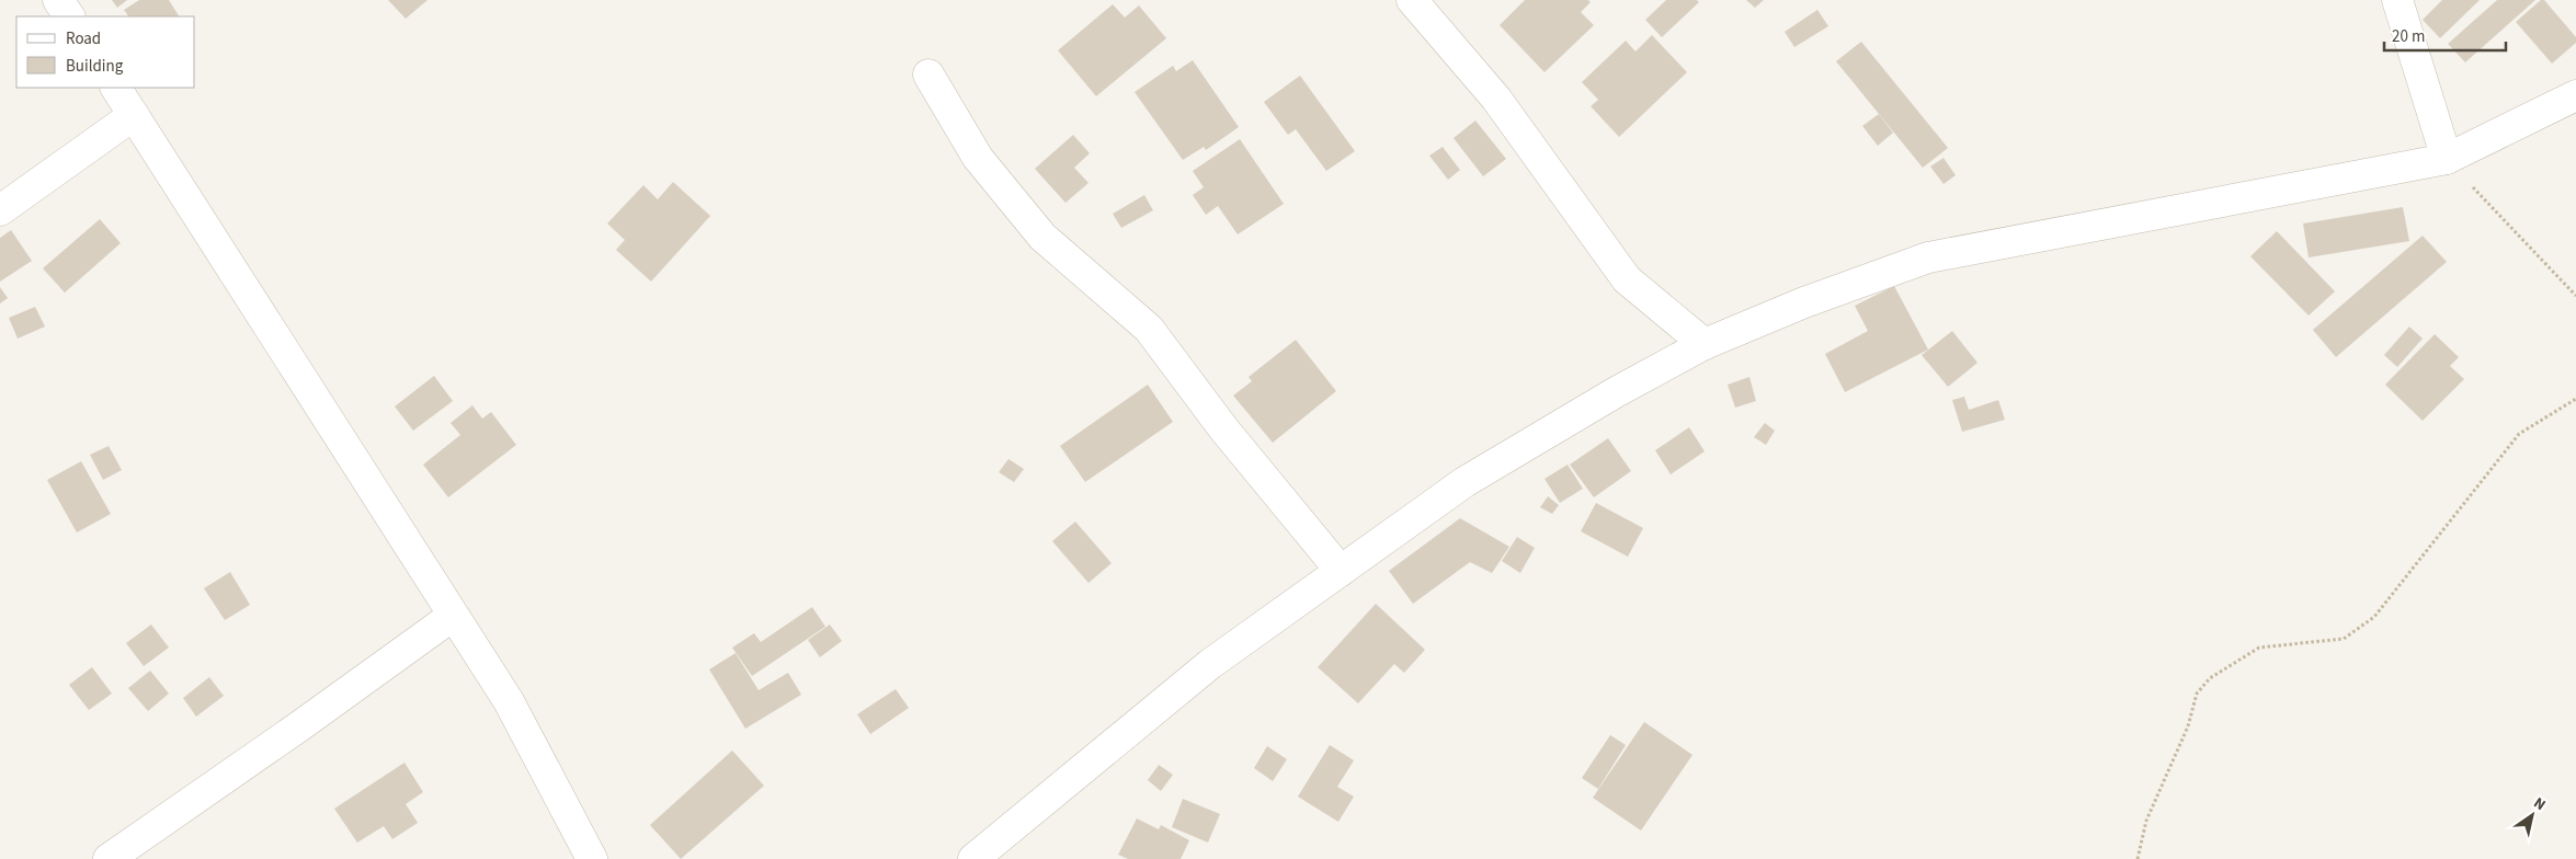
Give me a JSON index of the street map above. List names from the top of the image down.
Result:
{
  "legend": ["Road", "Building"],
  "scale_bar": "20 m",
  "north": "top right"
}
